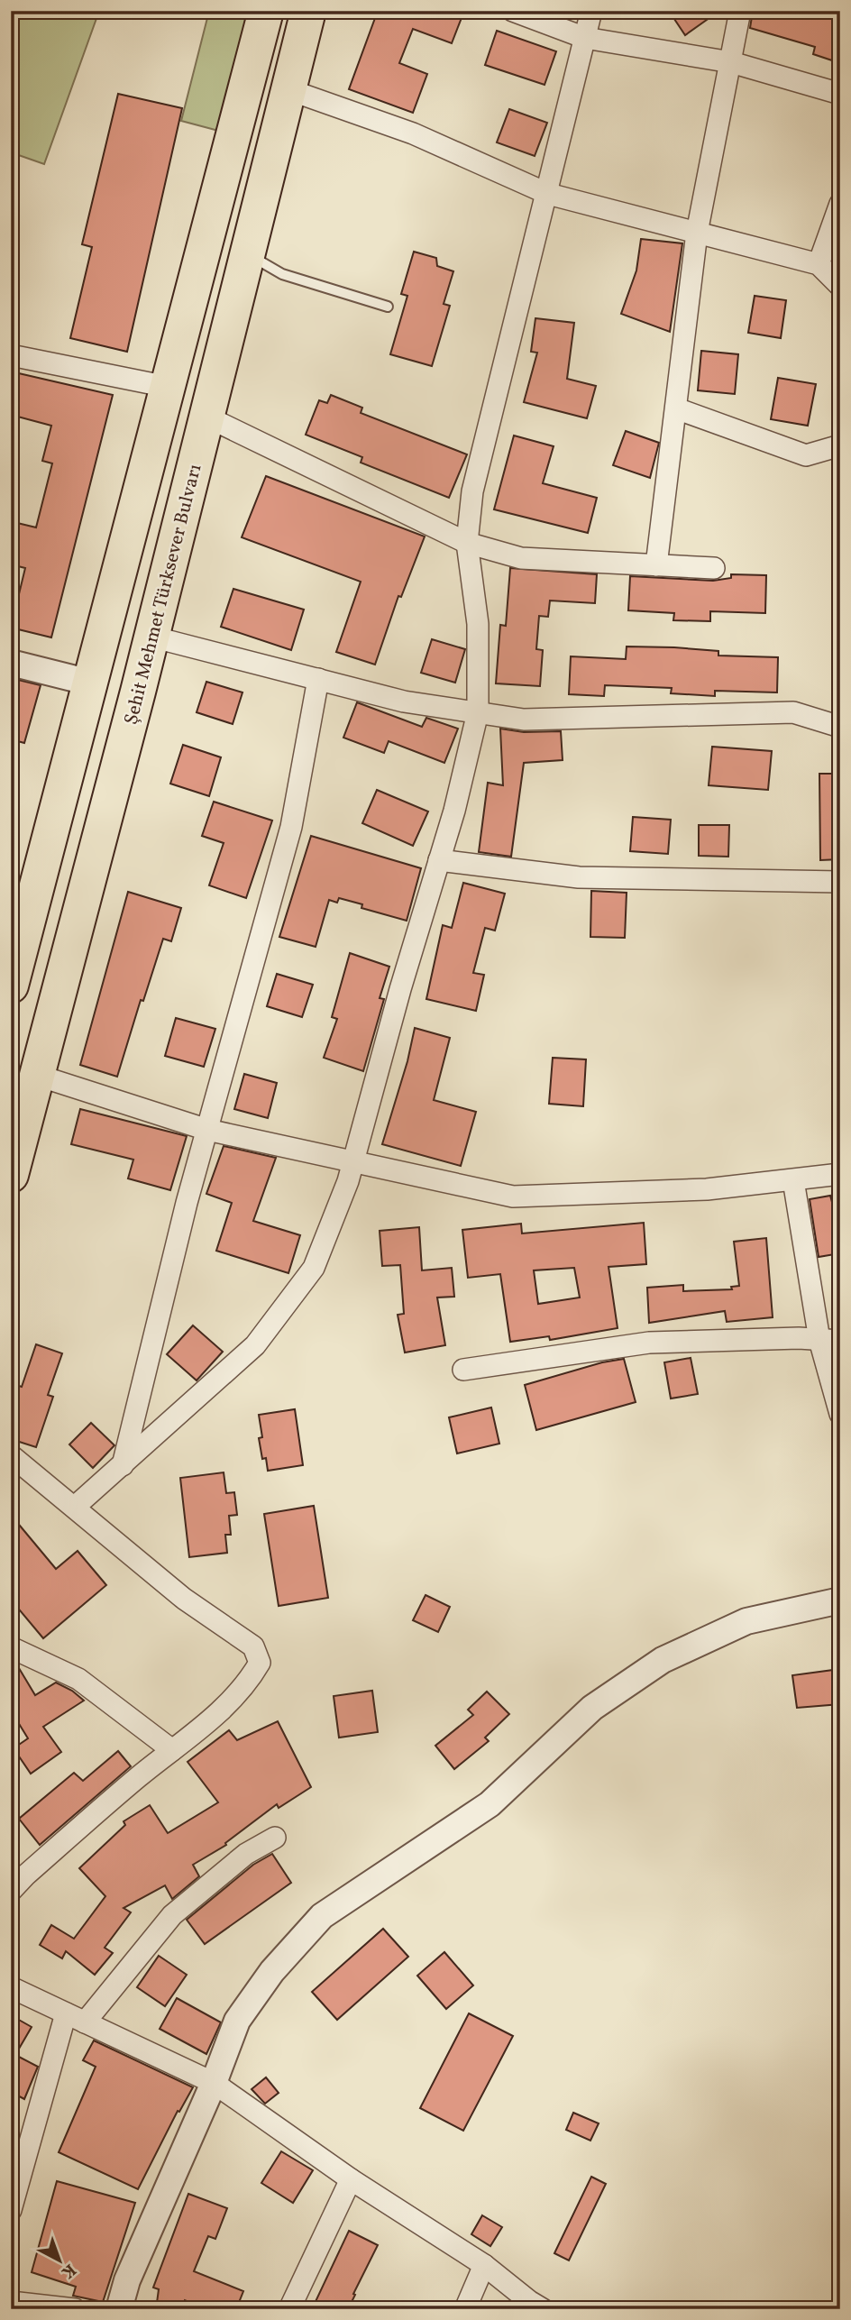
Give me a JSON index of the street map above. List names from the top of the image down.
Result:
{
  "streets": {
    "highway": ["Şehit Mehmet Türksever Bulvarı"]
  },
  "north": "bottom right"
}
